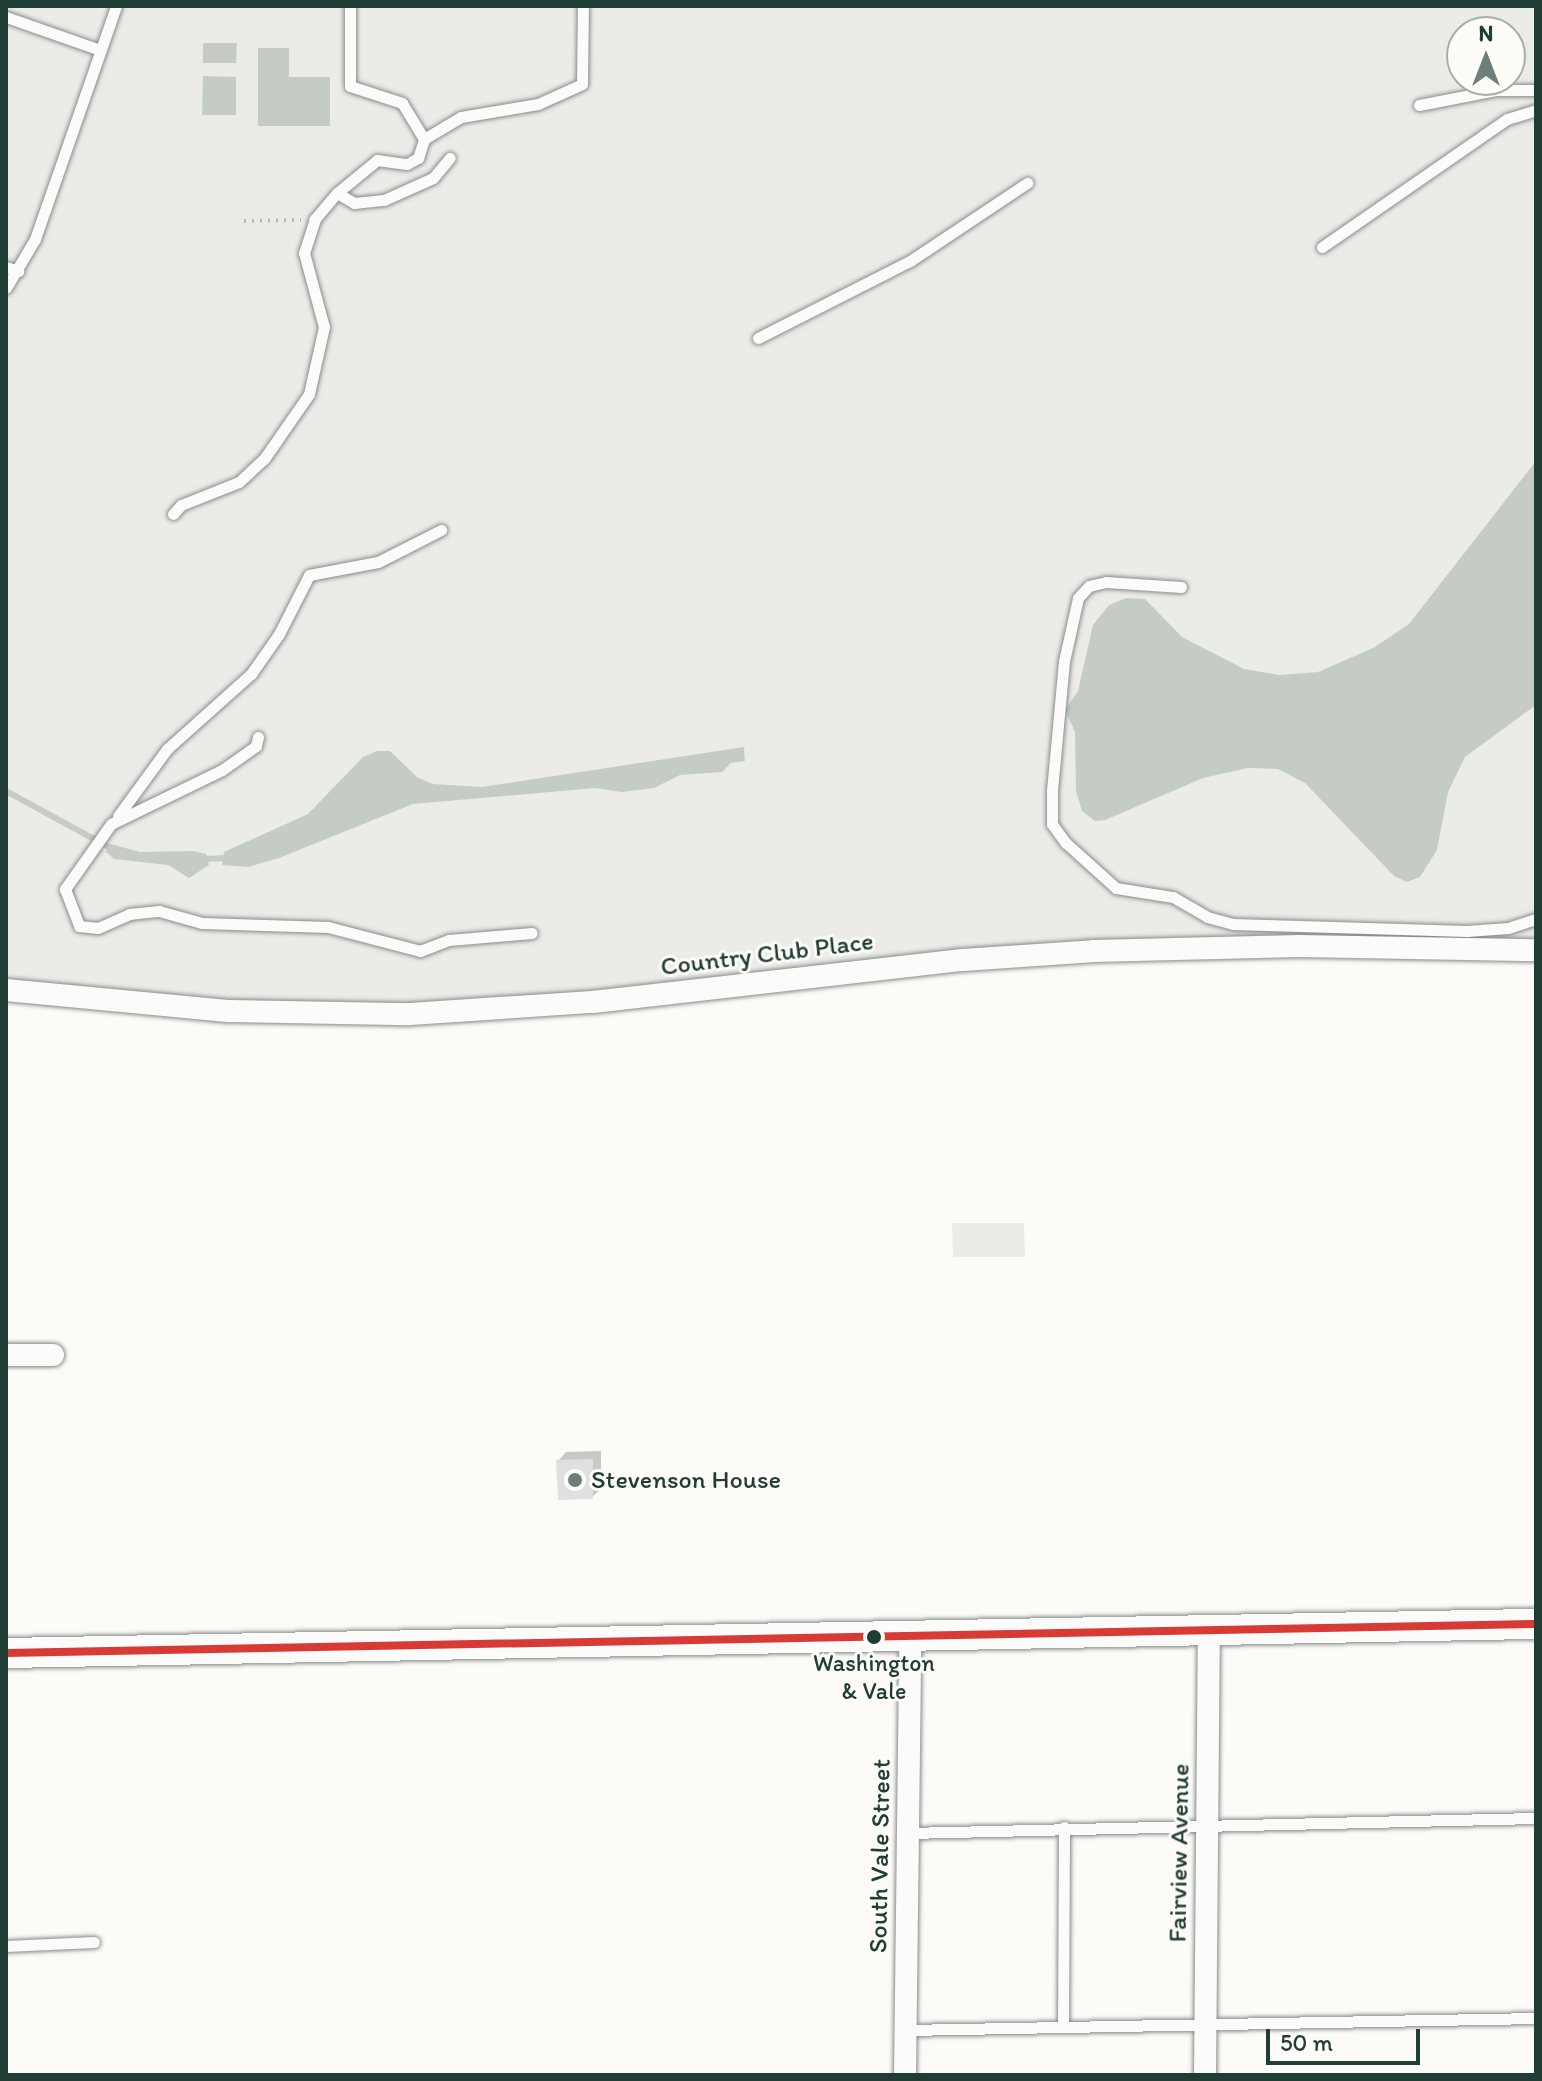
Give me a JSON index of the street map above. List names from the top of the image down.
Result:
{
  "streets": {
    "street": ["Country Club Place", "Fairview Avenue", "South Vale Street"]
  },
  "places": ["Stevenson House", "Washington & Vale"],
  "scale_bar": "50 m",
  "north": "top"
}
